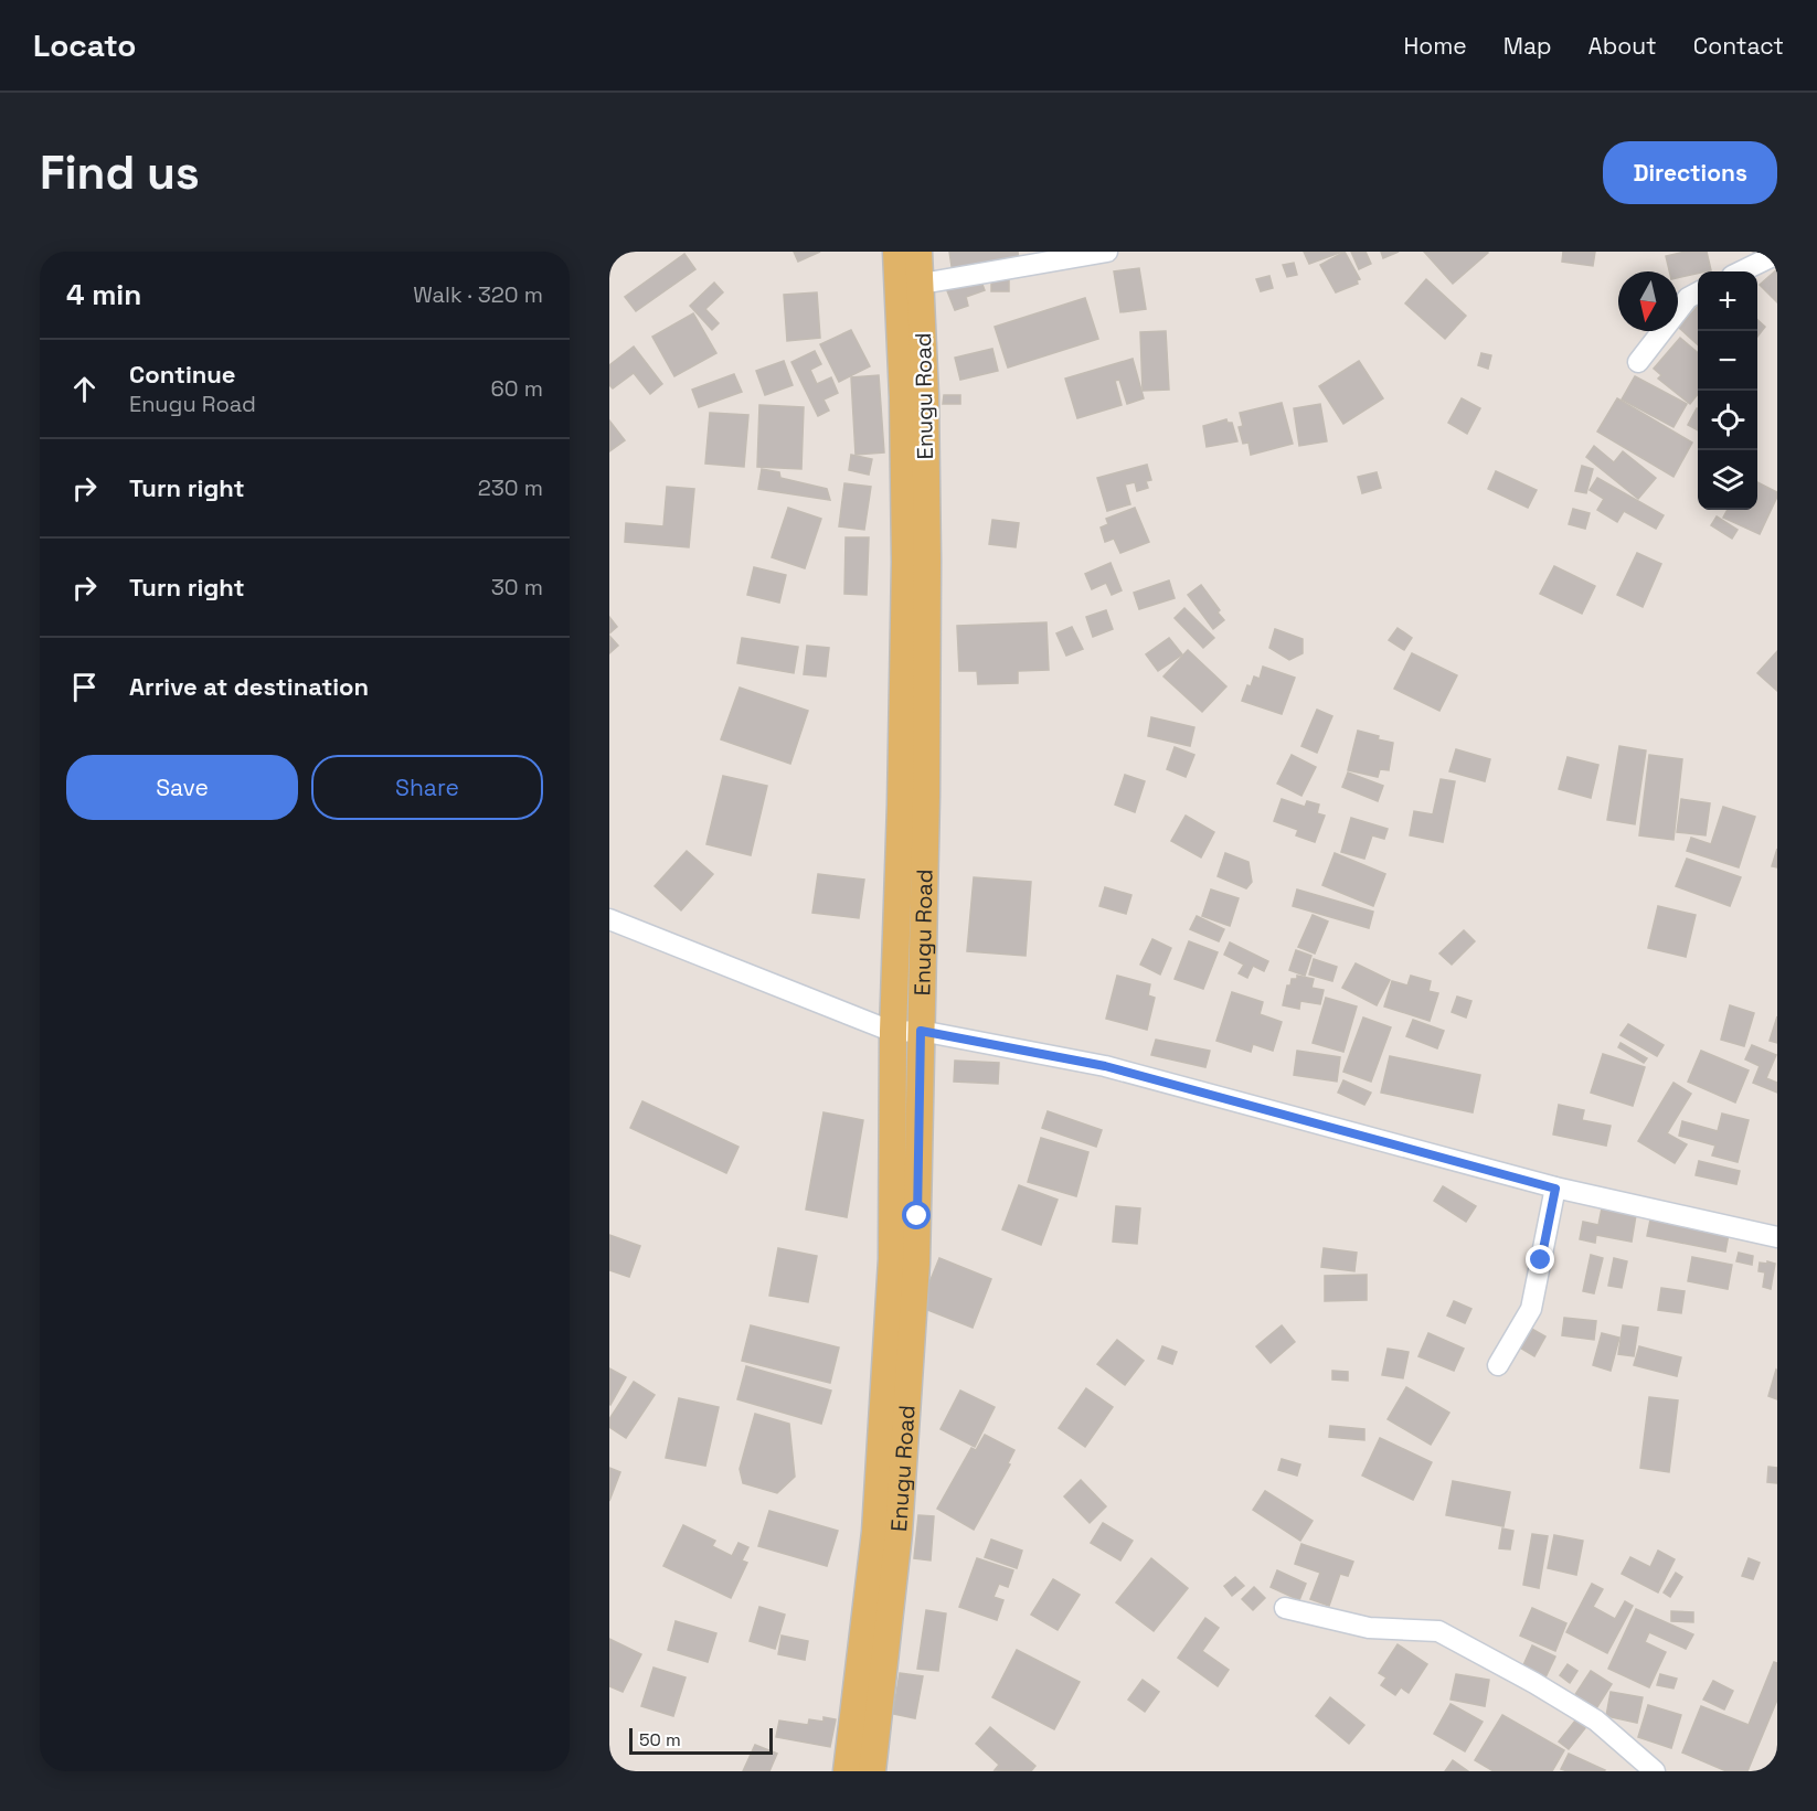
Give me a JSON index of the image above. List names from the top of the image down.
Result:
{
  "streets": {
    "main road": ["Enugu Road"]
  },
  "scale_bar": "50 m",
  "north": "bottom",
  "page": {
    "header": "Locato",
    "nav": [
      "Home",
      "Map",
      "About",
      "Contact"
    ],
    "buttons": [
      "Directions",
      ["Save", "Share"]
    ],
    "title": "Find us",
    "heading": ["4 min", "Walk · 320 m"],
    "map_buttons": ["+", "−"],
    "list": [
      ["Continue", "Enugu Road", "60 m"],
      ["Turn right", "230 m"],
      ["Turn right", "30 m"],
      "Arrive at destination"
    ],
    "scale": "50 m"
  }
}
